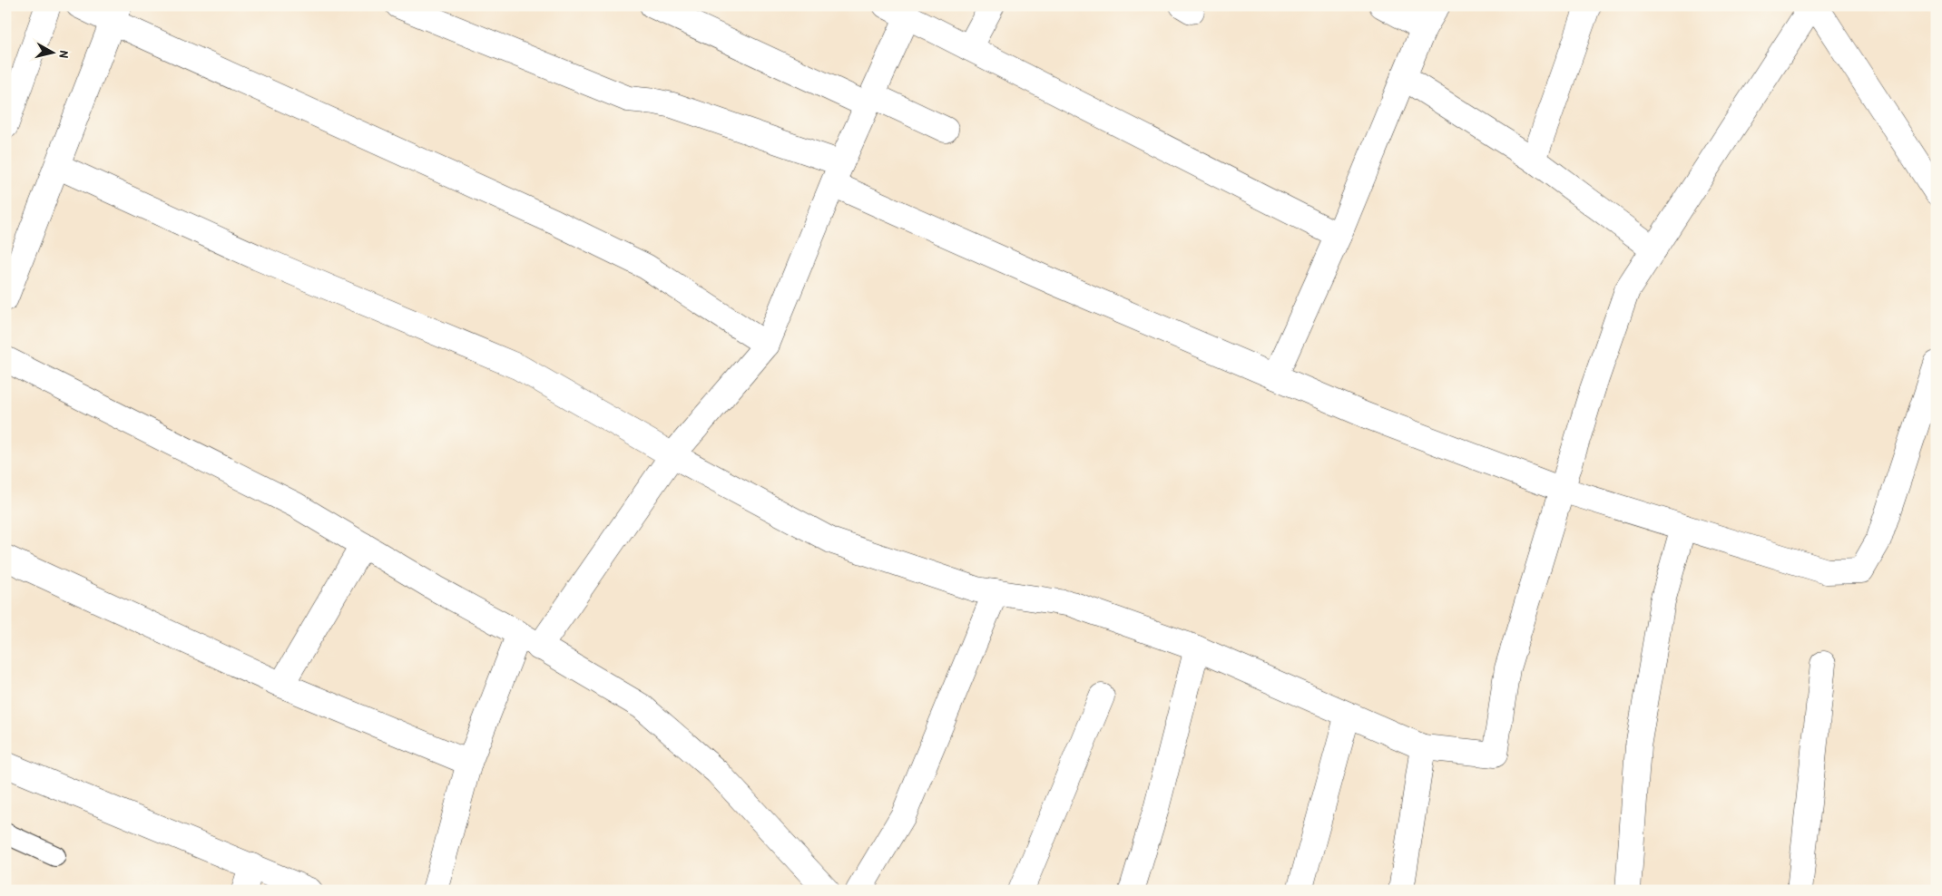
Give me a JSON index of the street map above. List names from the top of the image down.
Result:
{
  "north": "right"
}
